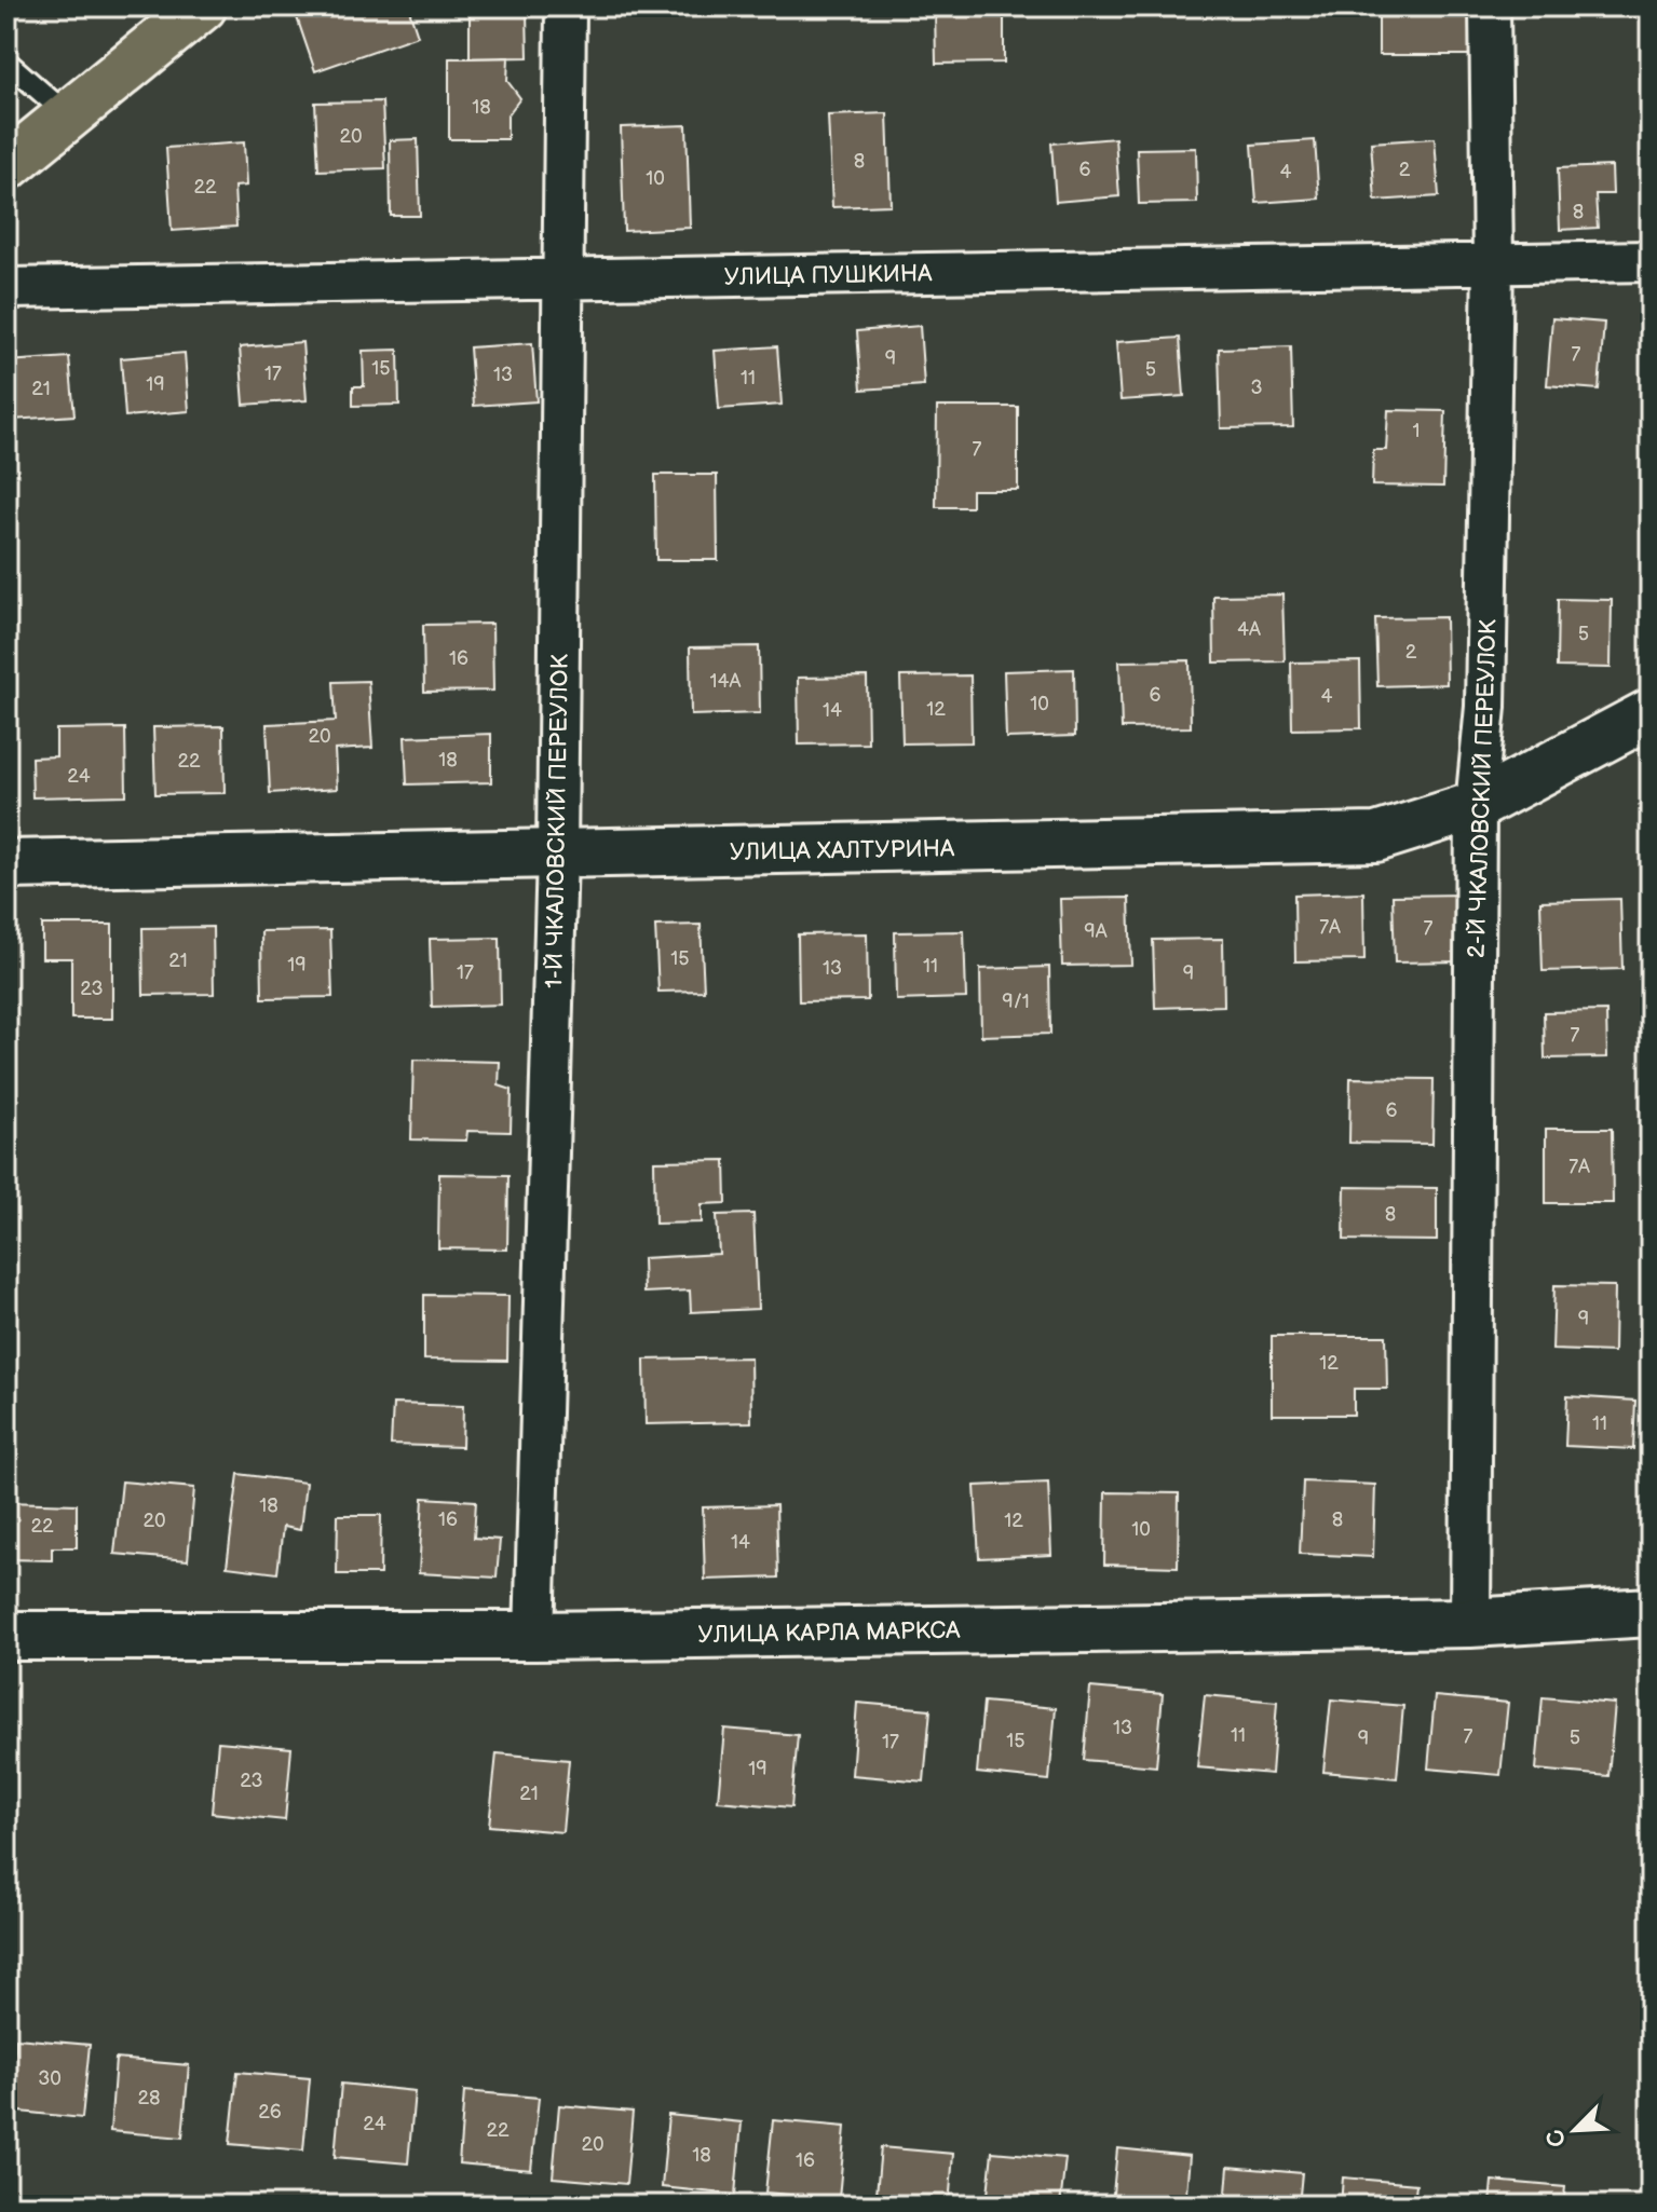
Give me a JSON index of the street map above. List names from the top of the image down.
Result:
{
  "streets": {
    "street": [
      "УЛИЦА ПУШКИНА",
      "2-Й ЧКАЛОВСКИЙ ПЕРЕУЛОК",
      "1-Й ЧКАЛОВСКИЙ ПЕРЕУЛОК",
      "УЛИЦА ХАЛТУРИНА",
      "УЛИЦА КАРЛА МАРКСА"
    ]
  },
  "crossings": [
    ["УЛИЦА ПУШКИНА", "2-Й ЧКАЛОВСКИЙ ПЕРЕУЛОК"],
    ["УЛИЦА ПУШКИНА", "1-Й ЧКАЛОВСКИЙ ПЕРЕУЛОК"],
    ["2-Й ЧКАЛОВСКИЙ ПЕРЕУЛОК", "УЛИЦА ХАЛТУРИНА"],
    ["2-Й ЧКАЛОВСКИЙ ПЕРЕУЛОК", "УЛИЦА КАРЛА МАРКСА"],
    ["1-Й ЧКАЛОВСКИЙ ПЕРЕУЛОК", "УЛИЦА ХАЛТУРИНА"],
    ["1-Й ЧКАЛОВСКИЙ ПЕРЕУЛОК", "УЛИЦА КАРЛА МАРКСА"]
  ],
  "house_numbers": [
    "18",
    "20",
    "8",
    "6",
    "2",
    "4",
    "10",
    "22",
    "8",
    "7",
    "9",
    "15",
    "5",
    "17",
    "13",
    "11",
    "19",
    "3",
    "21",
    "1",
    "7",
    "4А",
    "5",
    "2",
    "16",
    "14А",
    "6",
    "4",
    "10",
    "12",
    "14",
    "20",
    "18",
    "22",
    "24",
    "7А",
    "7",
    "9А",
    "15",
    "21",
    "19",
    "11",
    "13",
    "17",
    "9",
    "23",
    "9/1",
    "7",
    "6",
    "7А",
    "8",
    "9",
    "12",
    "11",
    "18",
    "16",
    "8",
    "20",
    "12",
    "22",
    "10",
    "14",
    "13",
    "11",
    "7",
    "5",
    "9",
    "15",
    "17",
    "19",
    "23",
    "21",
    "30",
    "28",
    "26",
    "24",
    "22",
    "20",
    "18",
    "16"
  ],
  "north": "bottom left"
}
